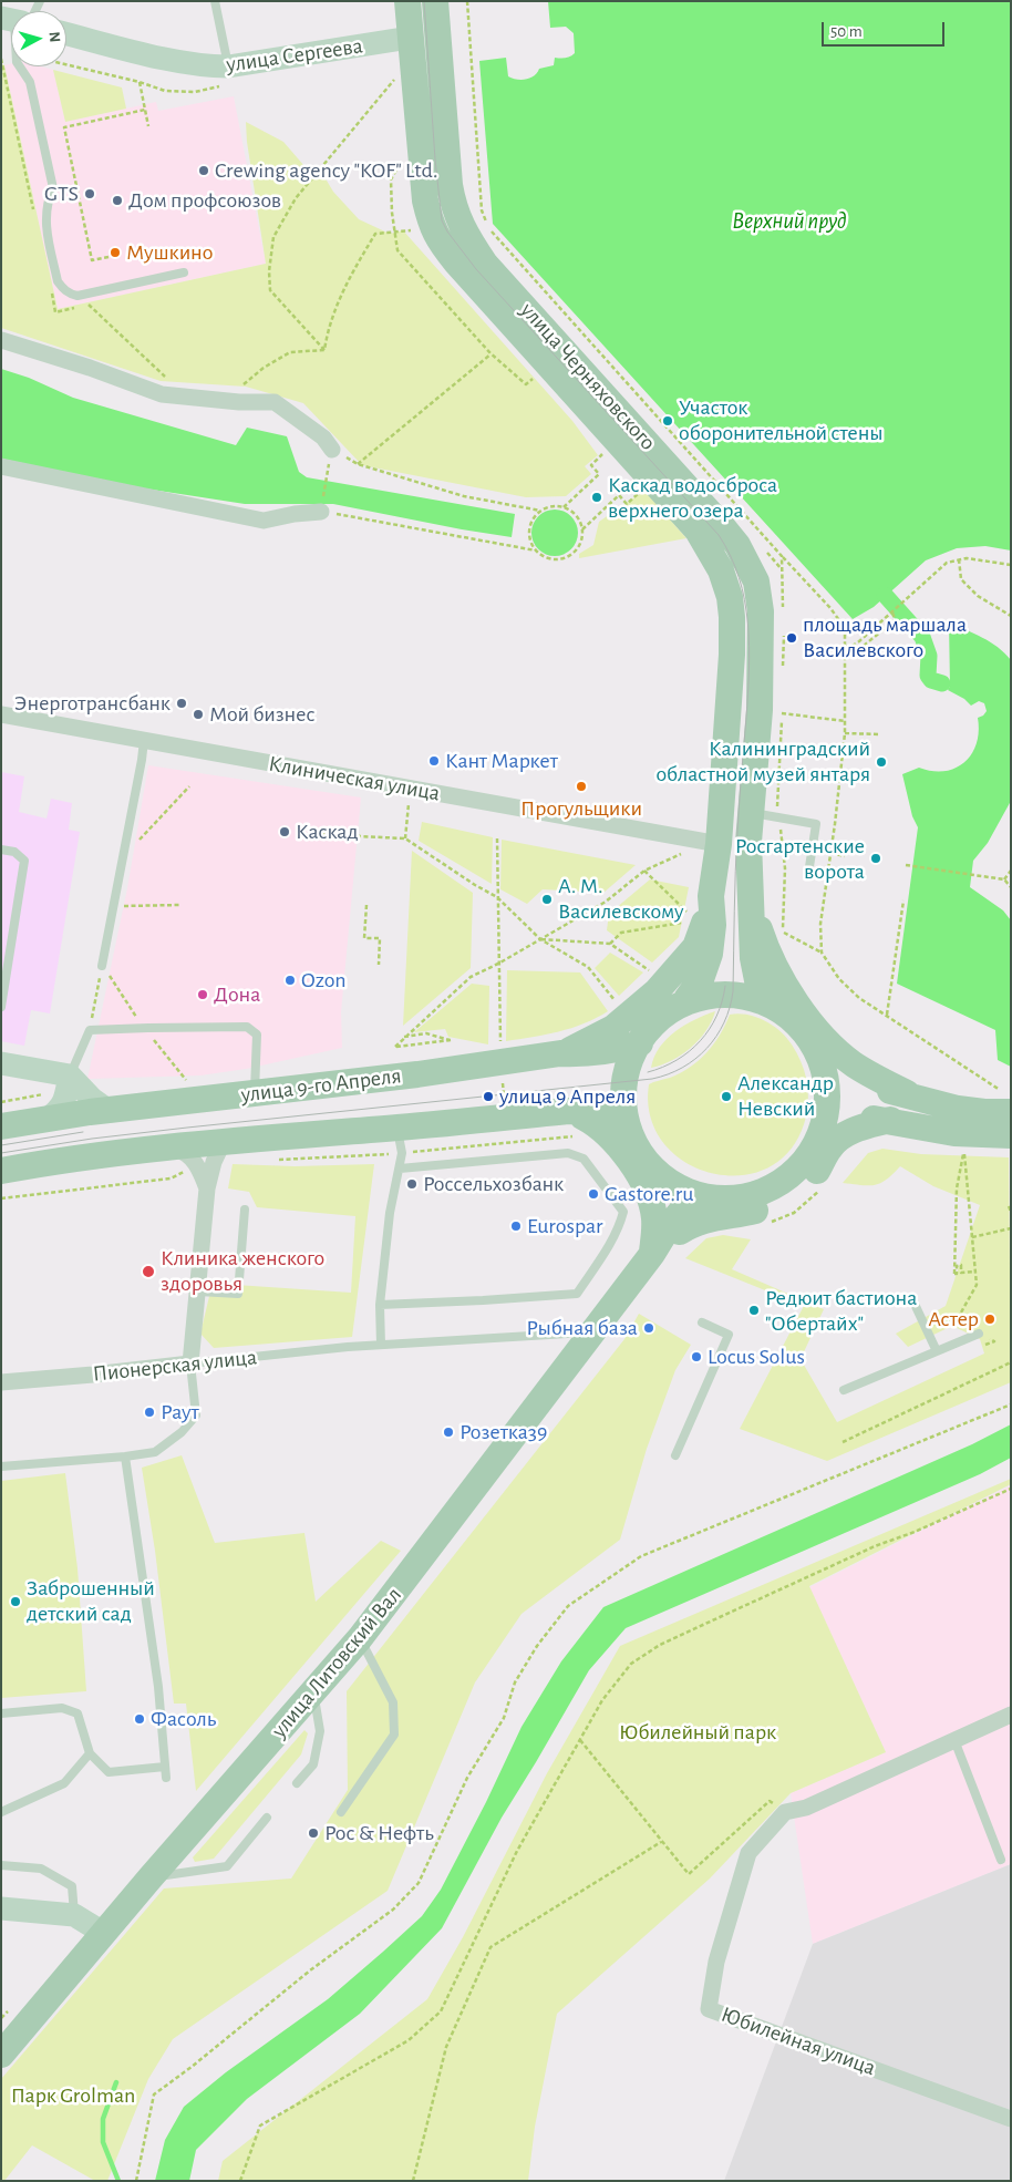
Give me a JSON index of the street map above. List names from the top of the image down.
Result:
{
  "streets": {
    "main road": [
      "улица Сергеева",
      "улица Черняховского",
      "улица 9-го Апреля",
      "улица Литовский Вал"
    ],
    "street": ["Клиническая улица", "Пионерская улица", "Юбилейная улица"]
  },
  "crossings": [
    ["улица Сергеева", "улица Черняховского"],
    ["улица Черняховского", "Клиническая улица"]
  ],
  "water": ["Верхний пруд"],
  "parks": ["Юбилейный парк", "Парк Grolman"],
  "places": [
    "Crewing agency \"KOF\" Ltd.",
    "GTS",
    "Дом профсоюзов",
    "Мушкино",
    "Участок оборонительной стены",
    "Каскад водосброса верхнего озера",
    "площадь маршала Василевского",
    "Энерготрансбанк",
    "Мой бизнес",
    "Кант Маркет",
    "Калининградский областной музей янтаря",
    "Прогульщики",
    "Каскад",
    "Росгартенские ворота",
    "А. М. Василевскому",
    "Ozon",
    "Дона",
    "улица 9 Апреля",
    "Александр Невский",
    "Россельхозбанк",
    "Gastore.ru",
    "Eurospar",
    "Клиника женского здоровья",
    "Редюит бастиона \"Обертайх\"",
    "Астер",
    "Рыбная база",
    "Locus Solus",
    "Раут",
    "Розетка39",
    "Заброшенный детский сад",
    "Фасоль",
    "Рос & Нефть"
  ],
  "scale_bar": "50 m",
  "north": "right"
}
